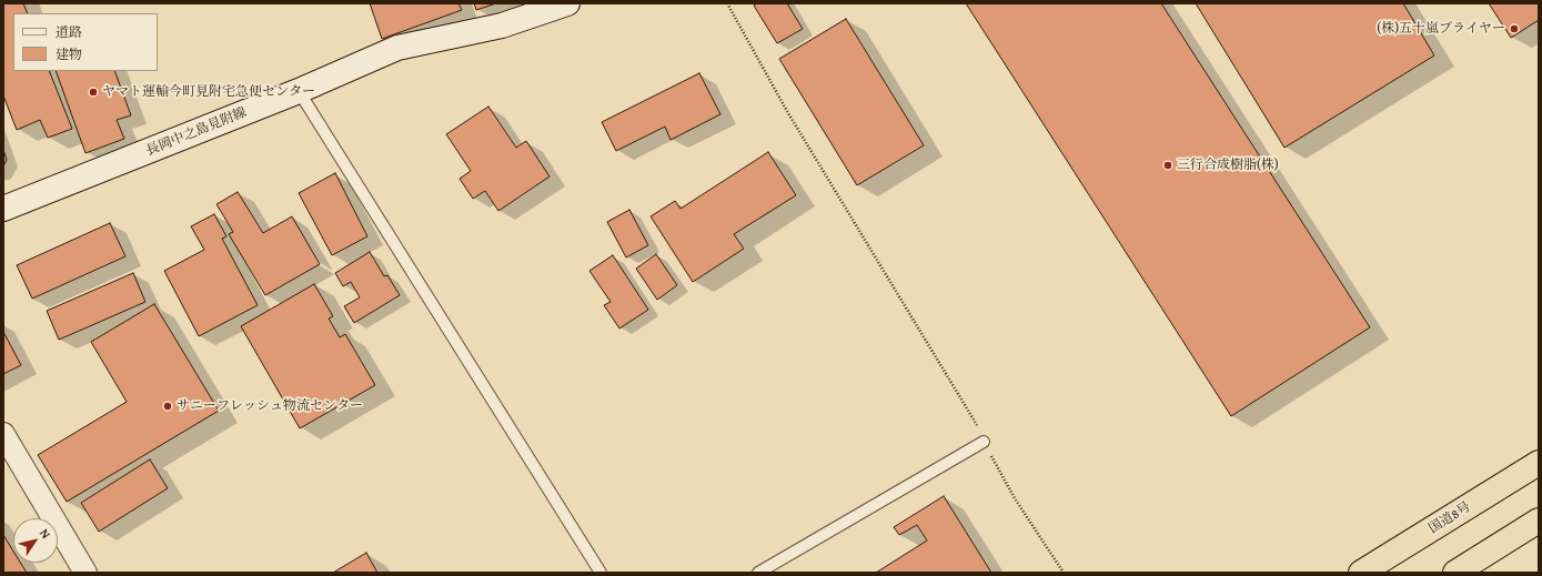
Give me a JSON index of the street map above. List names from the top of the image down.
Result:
{
  "streets": {
    "highway": ["国道8号"],
    "main road": ["長岡中之島見附線"]
  },
  "places": [
    "(株)五十嵐プライヤー",
    "ヤマト運輸今町見附宅急便センター",
    "三行合成樹脂(株)",
    "サニーフレッシュ物流センター"
  ],
  "legend": ["道路", "建物"],
  "north": "top right"
}
